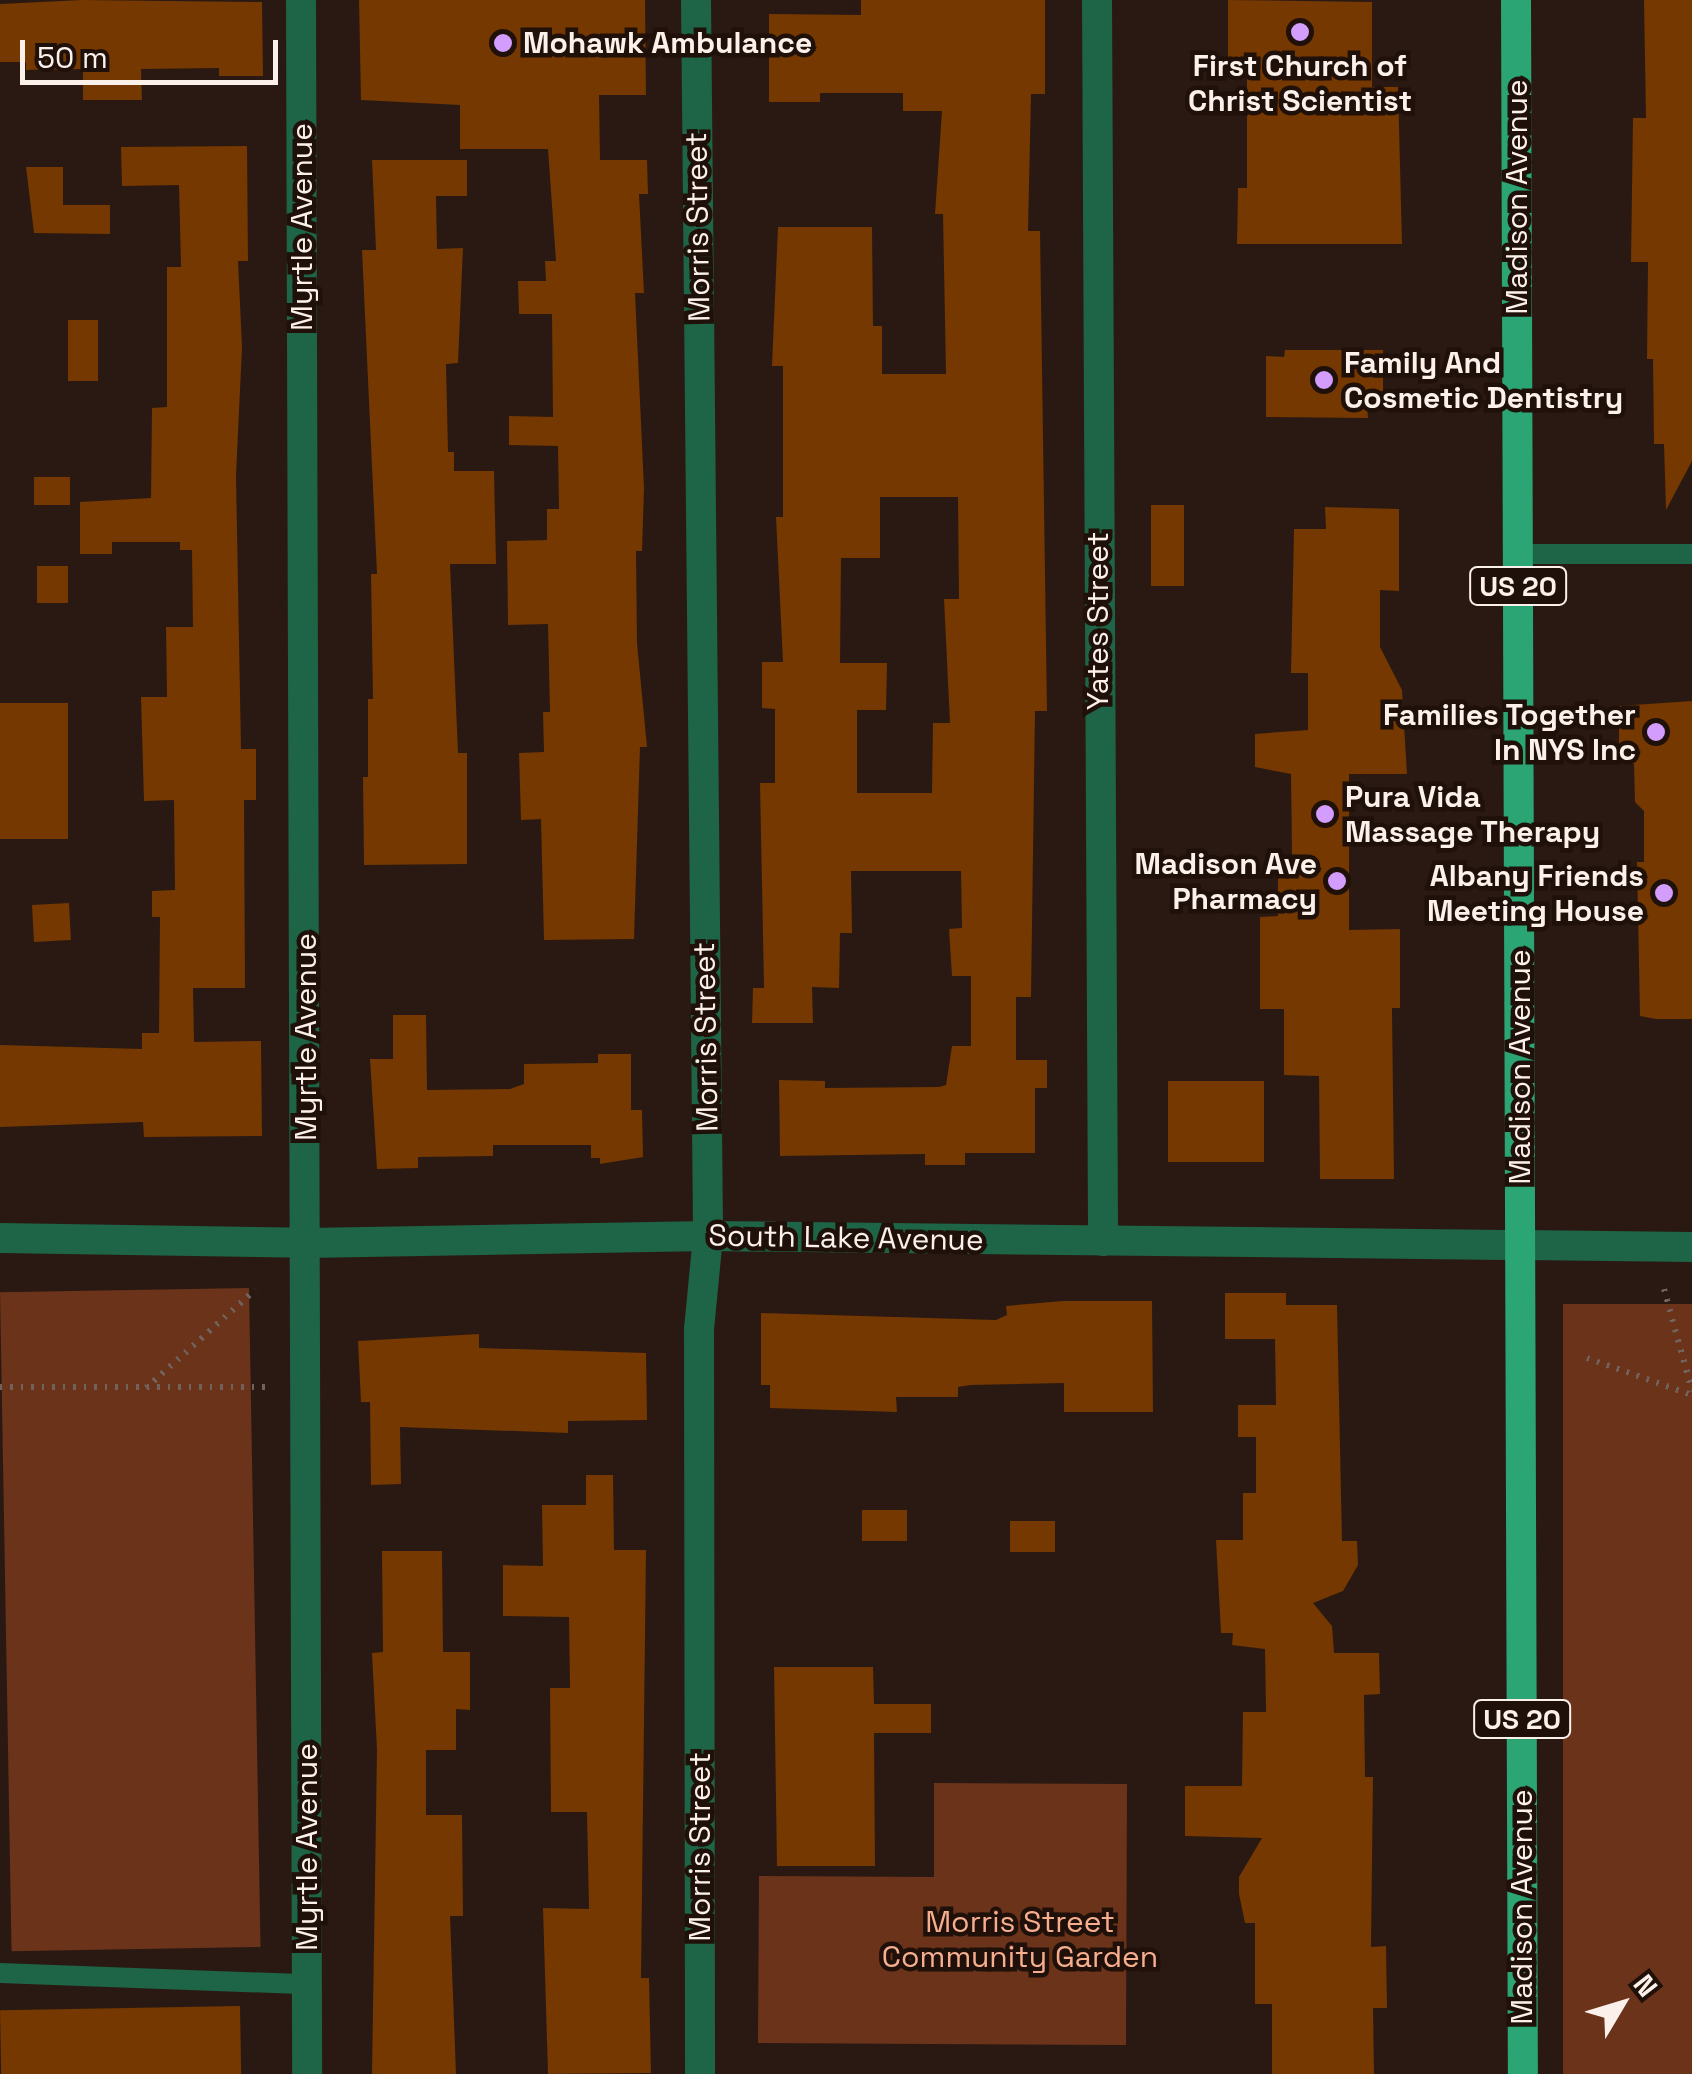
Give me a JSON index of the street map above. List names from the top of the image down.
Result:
{
  "streets": {
    "main road": ["Madison Avenue", "US 20"],
    "street": [
      "Myrtle Avenue",
      "Morris Street",
      "Yates Street",
      "South Lake Avenue"
    ]
  },
  "crossings": [
    ["Madison Avenue", "South Lake Avenue"],
    ["Myrtle Avenue", "South Lake Avenue"],
    ["Morris Street", "South Lake Avenue"],
    ["Yates Street", "South Lake Avenue"]
  ],
  "parks": ["Morris Street Community Garden"],
  "places": [
    "First Church of Christ Scientist",
    "Mohawk Ambulance",
    "Family And Cosmetic Dentistry",
    "Families Together In NYS Inc",
    "Pura Vida Massage Therapy",
    "Madison Ave Pharmacy",
    "Albany Friends Meeting House"
  ],
  "scale_bar": "50 m",
  "north": "top right"
}
